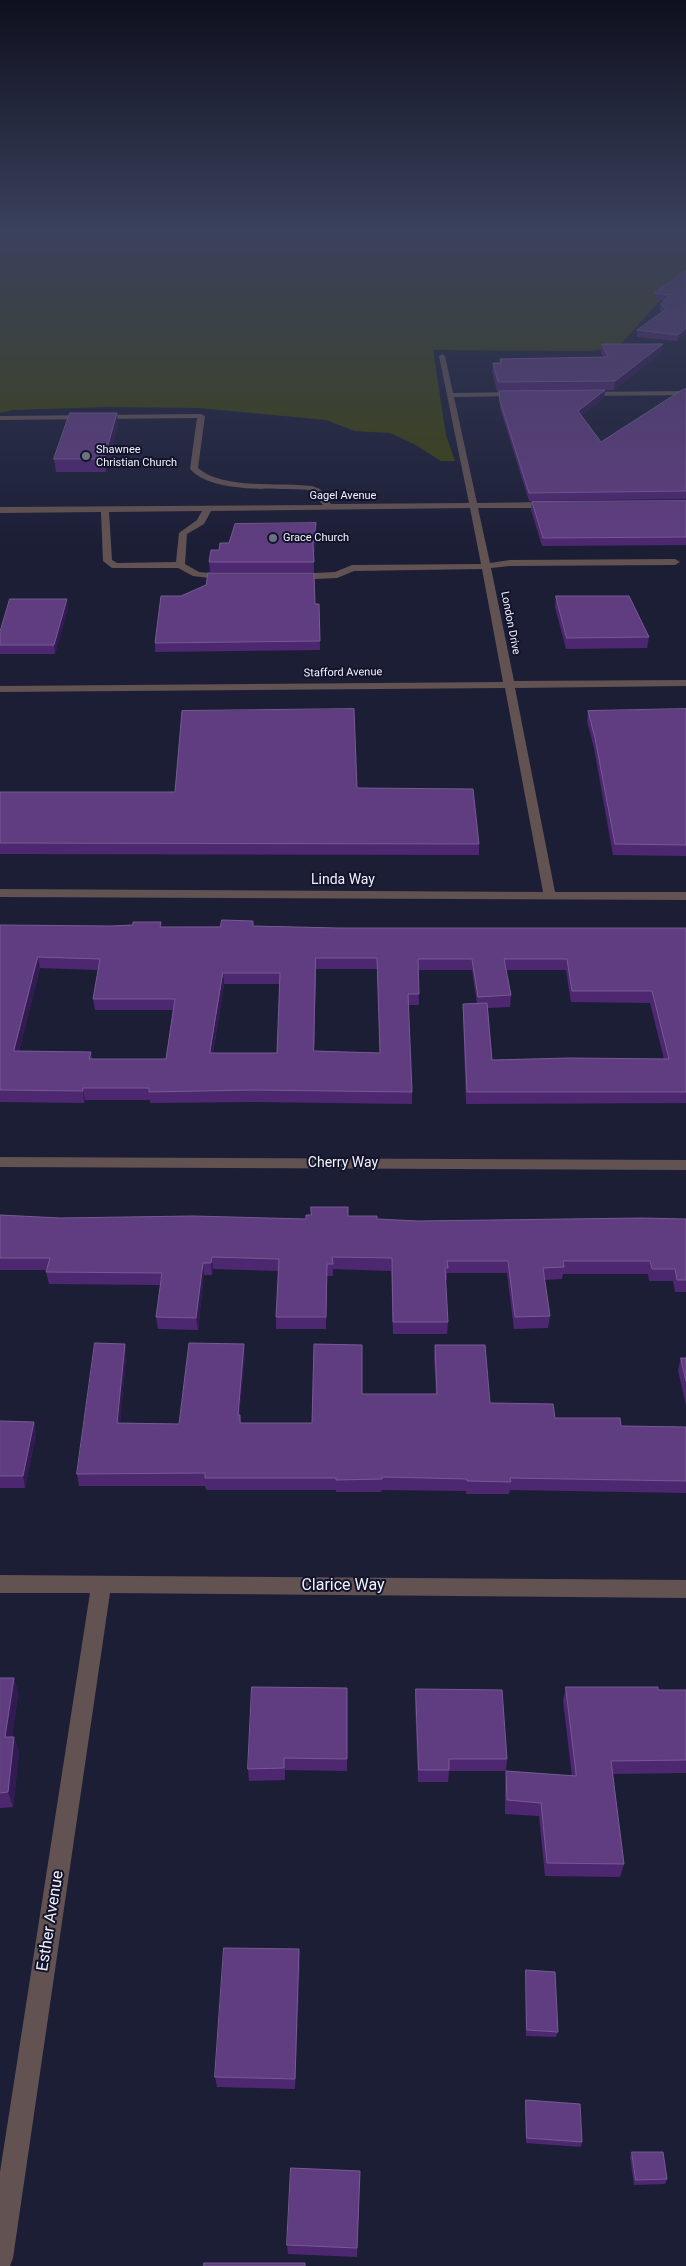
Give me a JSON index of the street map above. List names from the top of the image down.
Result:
{
  "streets": {
    "street": [
      "Gagel Avenue",
      "London Drive",
      "Stafford Avenue",
      "Linda Way",
      "Cherry Way",
      "Clarice Way",
      "Esther Avenue"
    ]
  },
  "crossings": [
    ["Gagel Avenue", "London Drive"],
    ["London Drive", "Stafford Avenue"],
    ["London Drive", "Linda Way"],
    ["Clarice Way", "Esther Avenue"]
  ],
  "places": ["Shawnee Christian Church", "Grace Church"]
}
